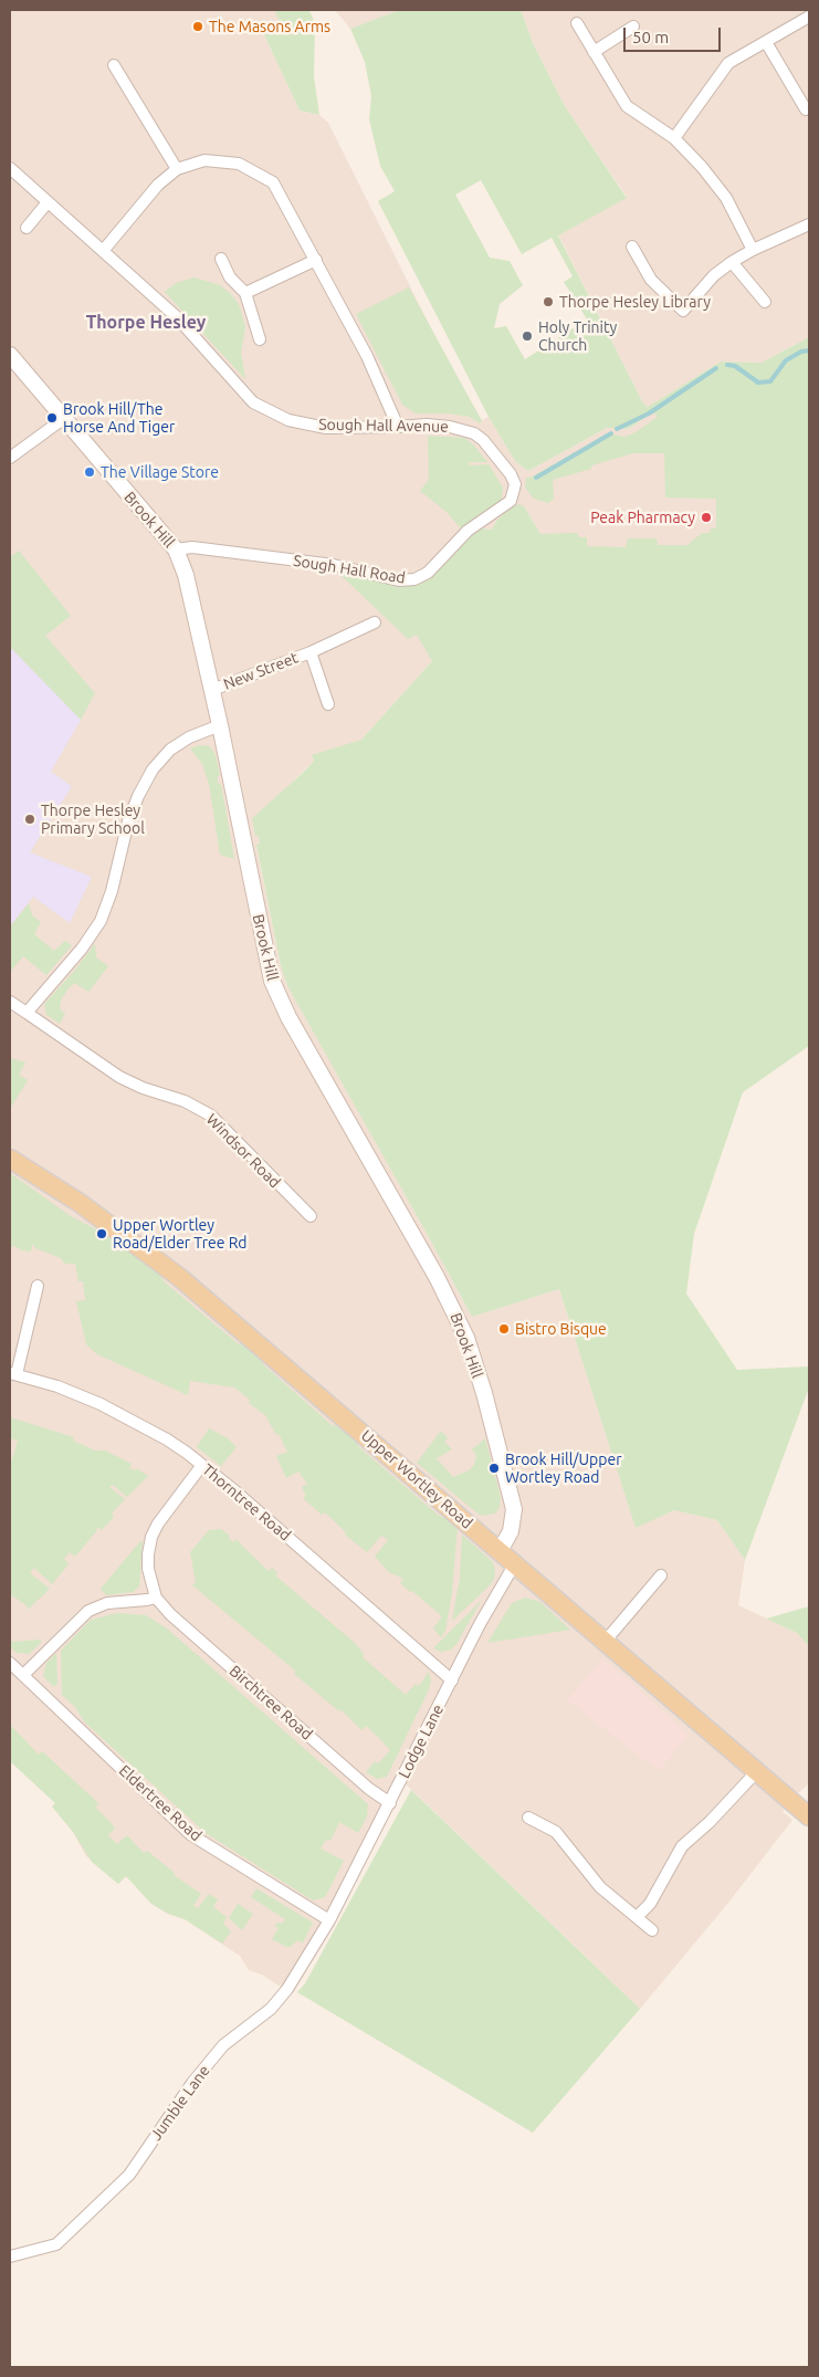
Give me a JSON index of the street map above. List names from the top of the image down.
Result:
{
  "streets": {
    "main road": ["Brook Hill", "Upper Wortley Road"],
    "street": [
      "Sough Hall Avenue",
      "Sough Hall Road",
      "New Street",
      "Windsor Road",
      "Thorntree Road",
      "Birchtree Road",
      "Lodge Lane",
      "Eldertree Road",
      "Jumble Lane"
    ]
  },
  "crossings": [
    ["Sough Hall Avenue", "Sough Hall Road"],
    ["Brook Hill", "Sough Hall Road"],
    ["Brook Hill", "New Street"],
    ["Brook Hill", "Upper Wortley Road"],
    ["Upper Wortley Road", "Lodge Lane"],
    ["Thorntree Road", "Lodge Lane"],
    ["Birchtree Road", "Lodge Lane"],
    ["Lodge Lane", "Eldertree Road"],
    ["Lodge Lane", "Jumble Lane"],
    ["Eldertree Road", "Jumble Lane"]
  ],
  "districts": ["Thorpe Hesley"],
  "places": [
    "The Masons Arms",
    "Thorpe Hesley Library",
    "Holy Trinity Church",
    "Brook Hill/The Horse And Tiger",
    "The Village Store",
    "Peak Pharmacy",
    "Thorpe Hesley Primary School",
    "Upper Wortley Road/Elder Tree Rd",
    "Bistro Bisque",
    "Brook Hill/Upper Wortley Road"
  ],
  "scale_bar": "50 m"
}
